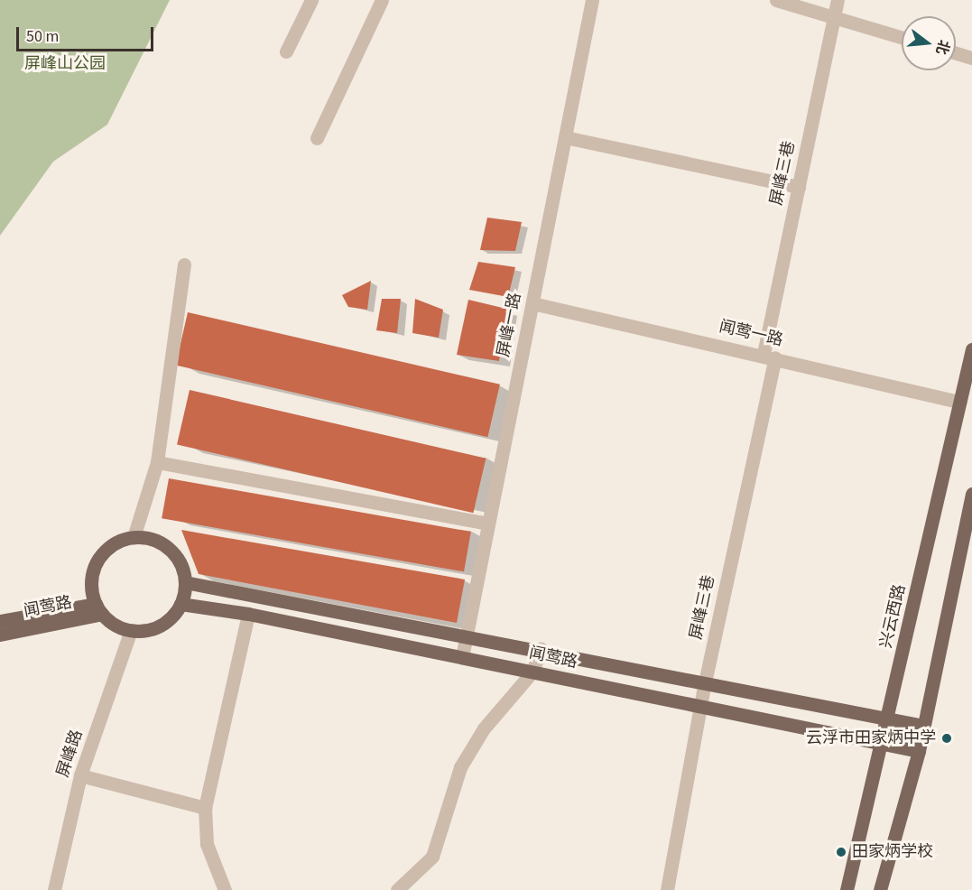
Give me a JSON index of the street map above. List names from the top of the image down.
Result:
{
  "streets": {
    "main road": ["闻莺路", "兴云西路"],
    "street": [
      "屏峰三巷",
      "屏峰一路",
      "闻莺一路",
      "屏峰路"
    ]
  },
  "crossings": [
    ["屏峰三巷", "闻莺一路"],
    ["屏峰三巷", "闻莺路"],
    ["屏峰一路", "闻莺一路"],
    ["屏峰一路", "闻莺路"],
    ["闻莺一路", "兴云西路"],
    ["闻莺路", "兴云西路"],
    ["闻莺路", "屏峰路"]
  ],
  "parks": ["屏峰山公园"],
  "places": ["云浮市田家炳中学", "田家炳学校"],
  "scale_bar": "50 m",
  "north": "right"
}
